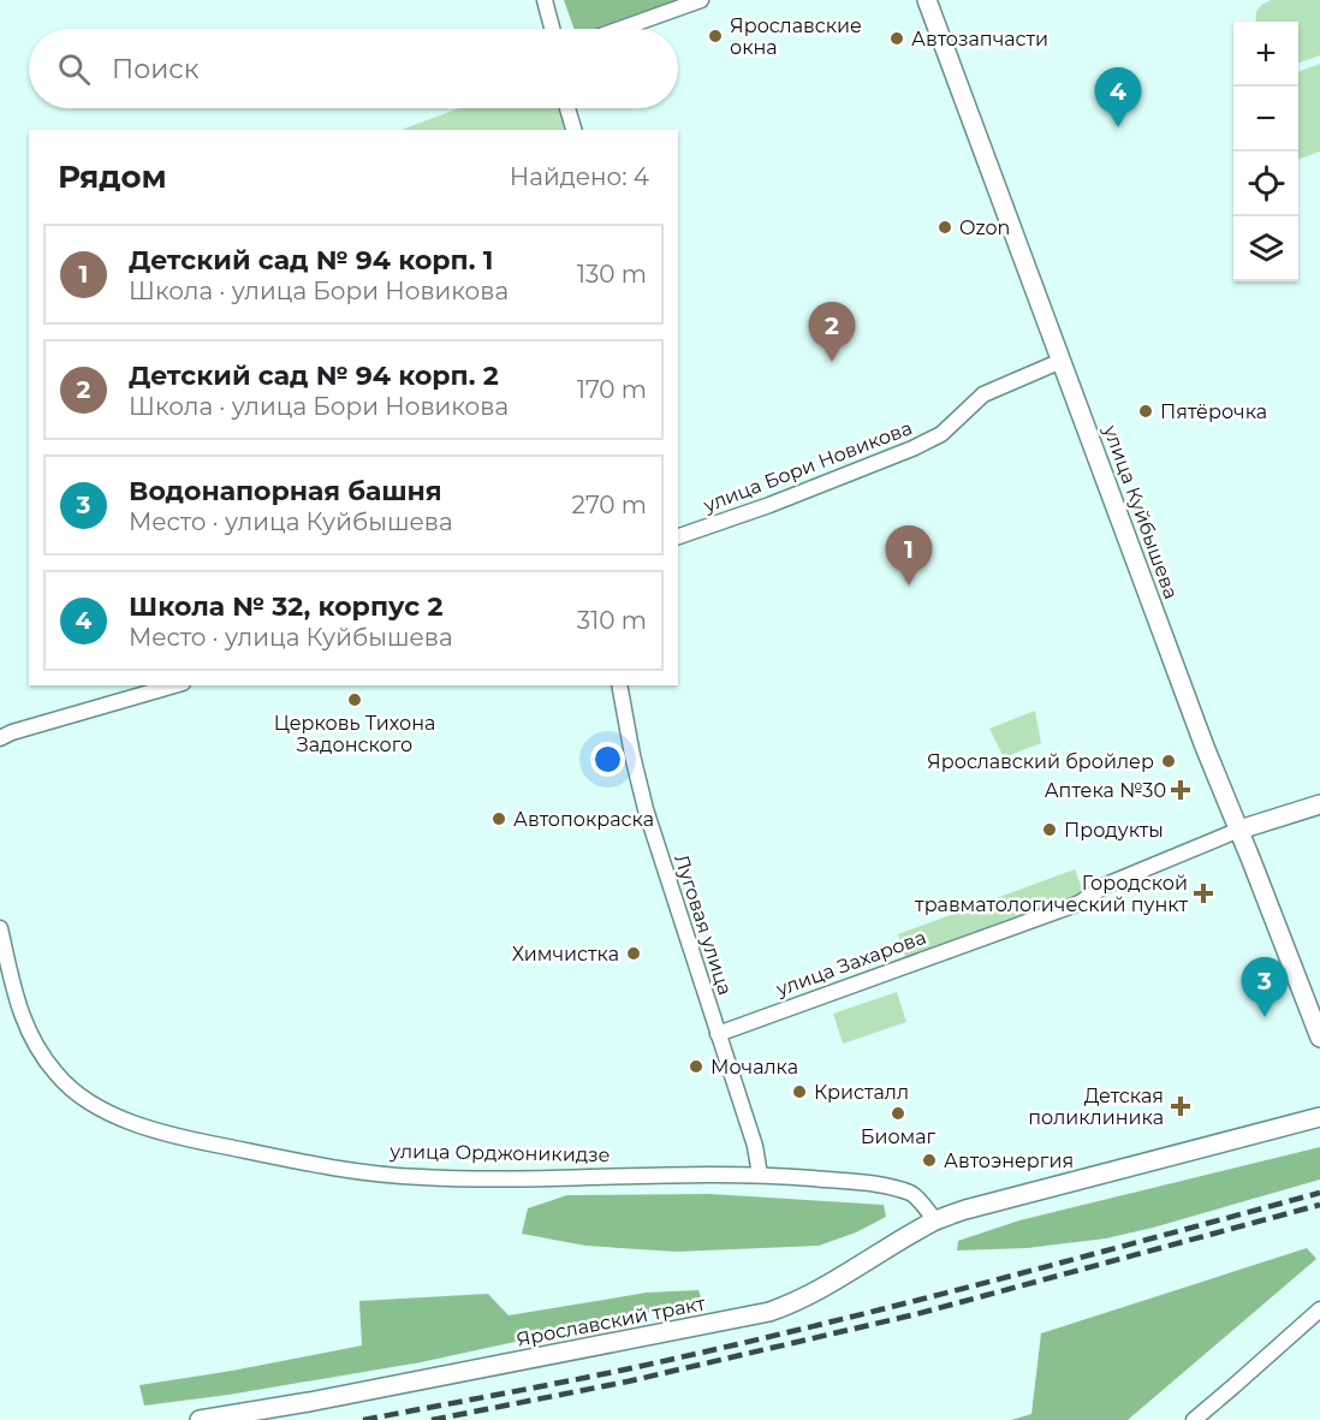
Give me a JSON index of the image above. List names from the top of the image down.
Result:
{
  "streets": {
    "street": [
      "улица Бори Новикова",
      "улица Куйбышева",
      "Луговая улица",
      "улица Захарова",
      "улица Орджоникидзе",
      "Ярославский тракт"
    ]
  },
  "crossings": [
    ["улица Бори Новикова", "улица Куйбышева"],
    ["улица Куйбышева", "улица Захарова"],
    ["Луговая улица", "улица Захарова"],
    ["Луговая улица", "улица Орджоникидзе"],
    ["улица Орджоникидзе", "Ярославский тракт"]
  ],
  "places": {
    "other": [
      "Ярославские окна",
      "Автозапчасти",
      "Ozon",
      "Пятёрочка",
      "Церковь Тихона Задонского",
      "Ярославский бройлер",
      "Автопокраска",
      "Продукты",
      "Химчистка",
      "Мочалка",
      "Кристалл",
      "Биомаг",
      "Автоэнергия"
    ],
    "health": ["Аптека №30", "Городской травматологический пункт", "Детская поликлиника"]
  },
  "page": {
    "map_buttons": ["+", "−"],
    "search": "Поиск",
    "pins": [
      "4",
      "2",
      "1",
      "3"
    ],
    "heading": ["Рядом", "Найдено: 4"],
    "list": [
      {
        "mark": "1",
        "name": "Детский сад № 94 корп. 1",
        "note": "Школа · улица Бори Новикова",
        "value": "130 m"
      },
      {
        "mark": "2",
        "name": "Детский сад № 94 корп. 2",
        "note": "Школа · улица Бори Новикова",
        "value": "170 m"
      },
      {
        "mark": "3",
        "name": "Водонапорная башня",
        "note": "Место · улица Куйбышева",
        "value": "270 m"
      },
      {
        "mark": "4",
        "name": "Школа № 32, корпус 2",
        "note": "Место · улица Куйбышева",
        "value": "310 m"
      }
    ]
  }
}
